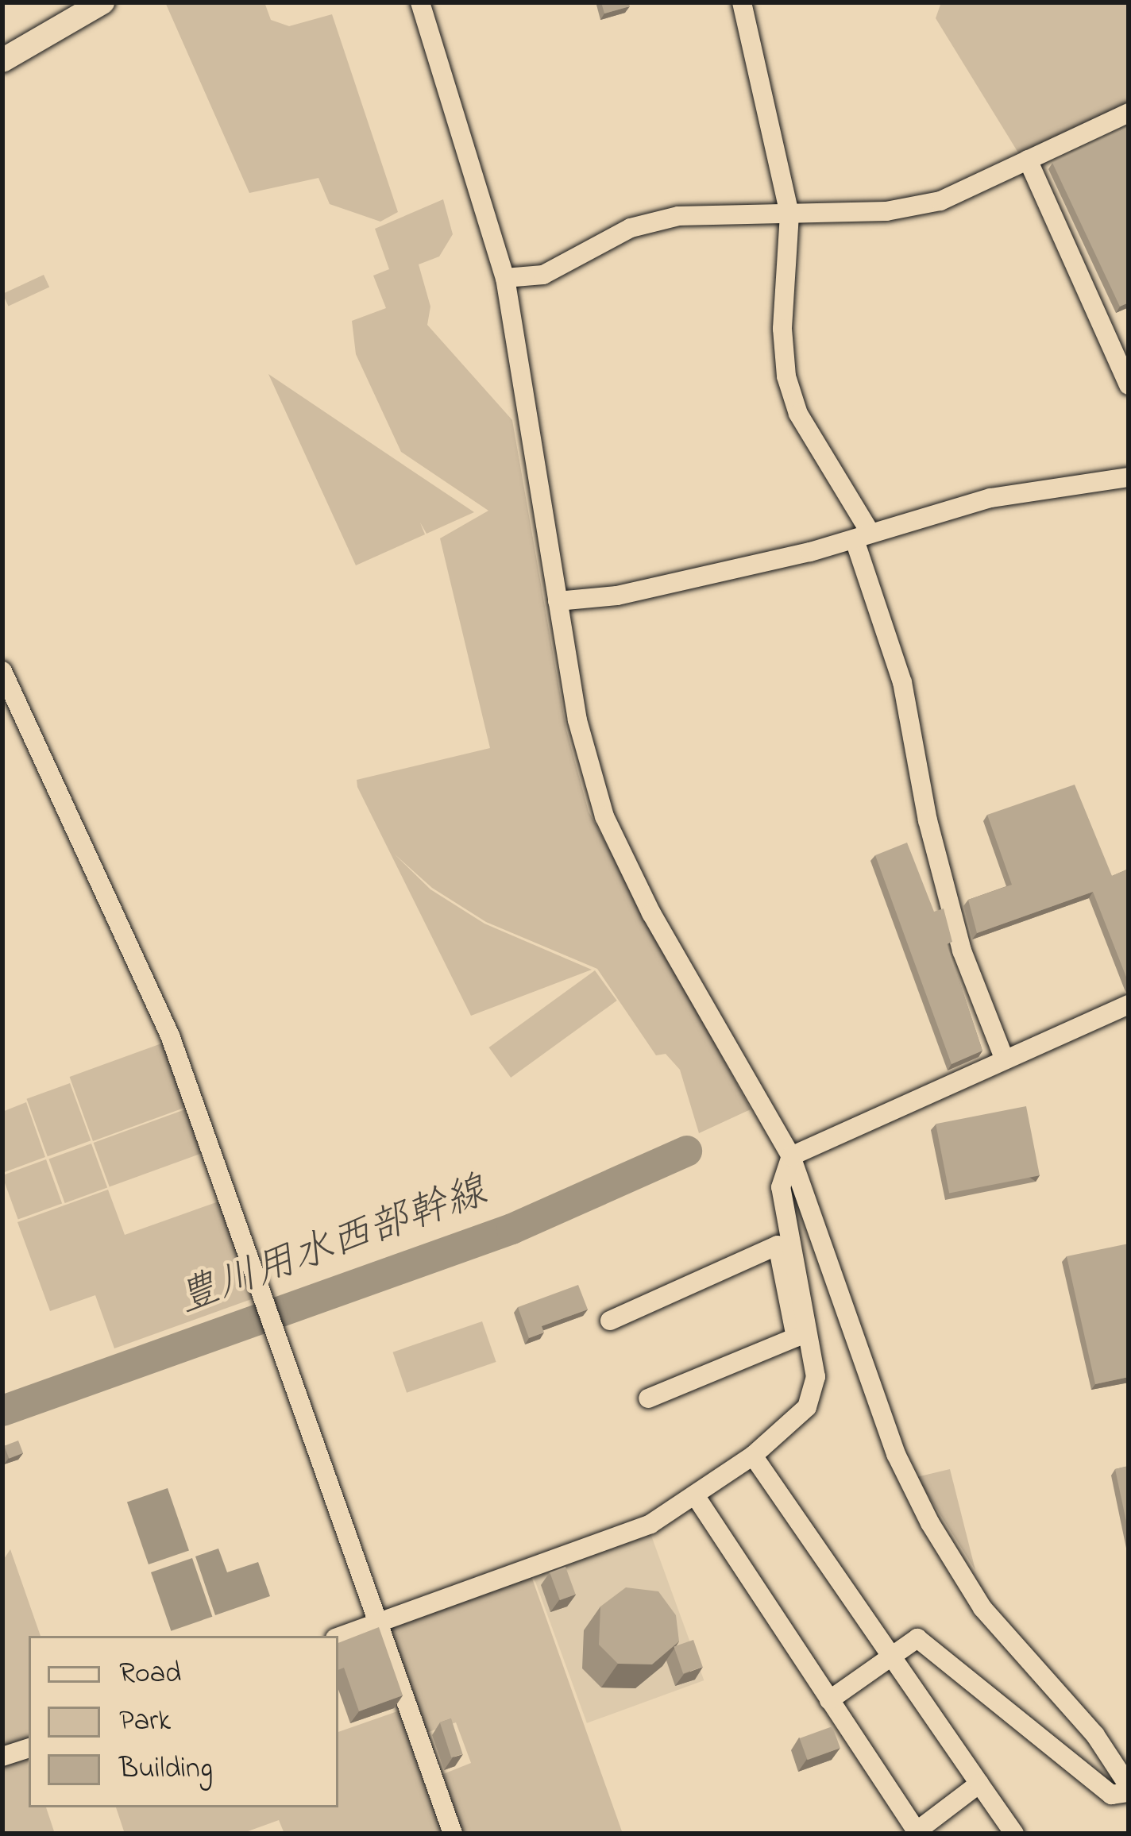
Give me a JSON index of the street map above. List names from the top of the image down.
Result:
{
  "water": ["豊川用水西部幹線"],
  "legend": ["Road", "Park", "Building"]
}
